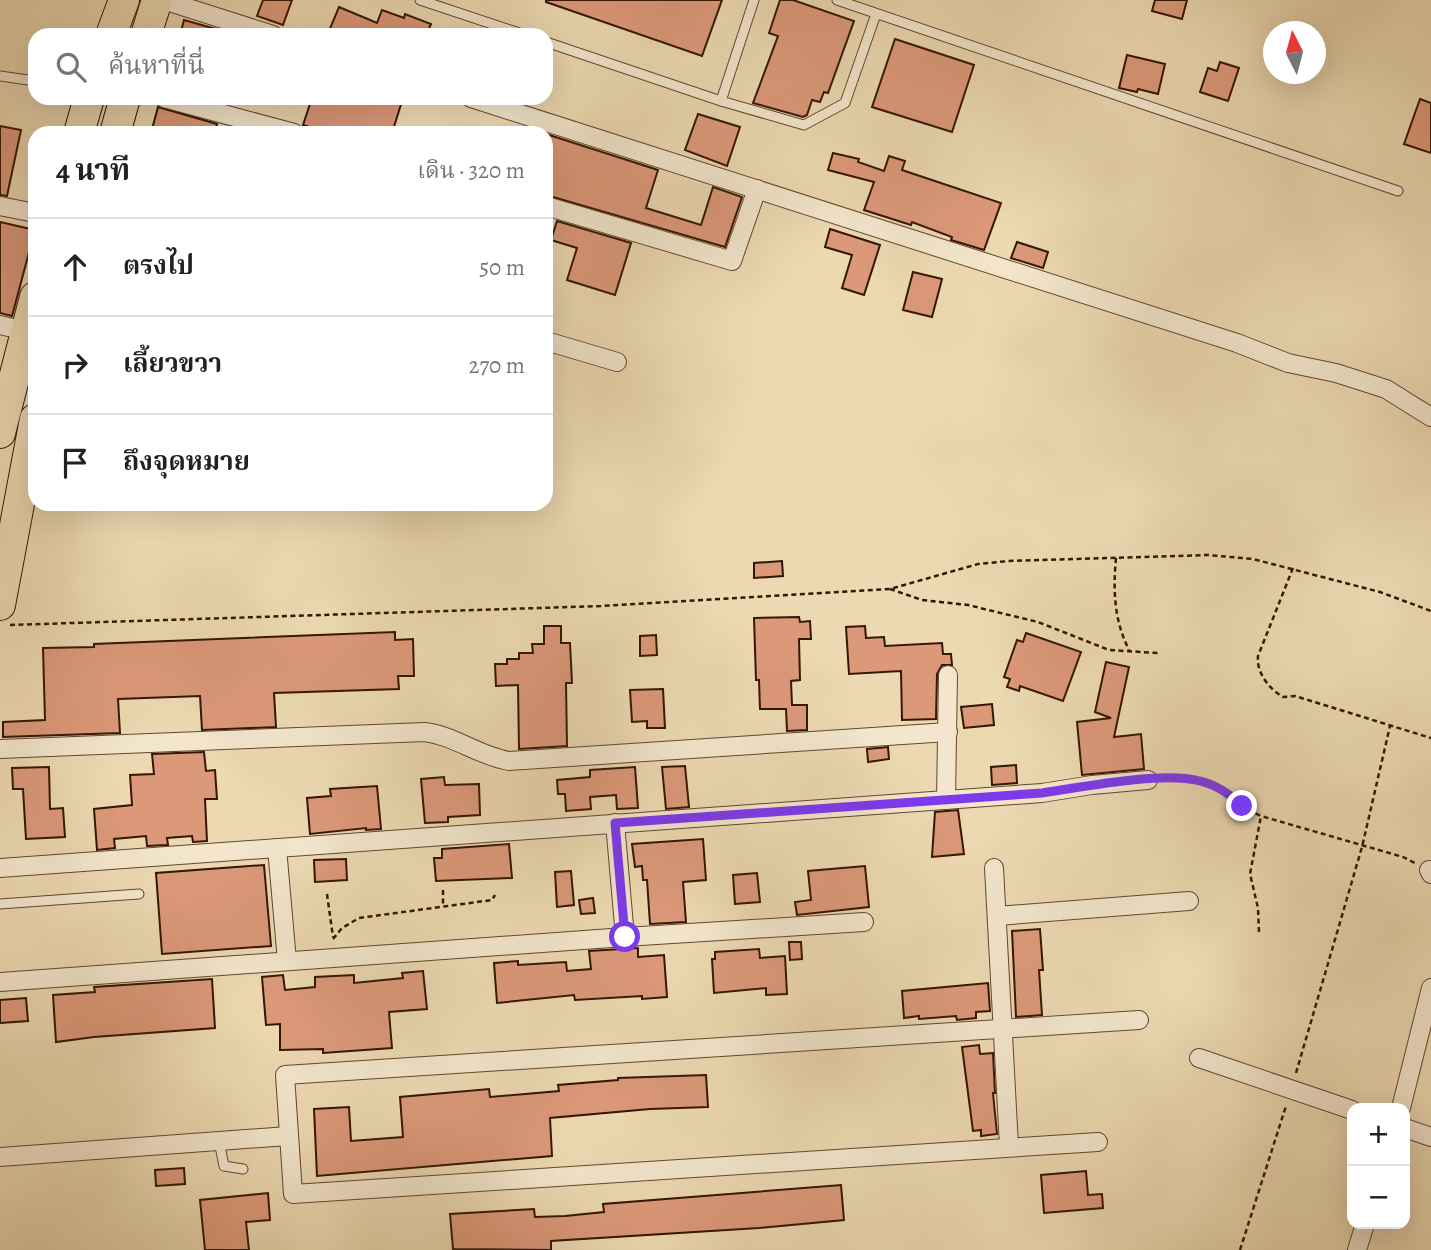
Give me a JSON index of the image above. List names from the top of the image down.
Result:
{
  "north": "top",
  "page": {
    "search": "ค้นหาที่นี่",
    "heading": ["4 นาที", "เดิน · 320 m"],
    "list": [
      ["ตรงไป", "50 m"],
      ["เลี้ยวขวา", "270 m"],
      "ถึงจุดหมาย"
    ],
    "map_buttons": ["+", "−"]
  }
}
